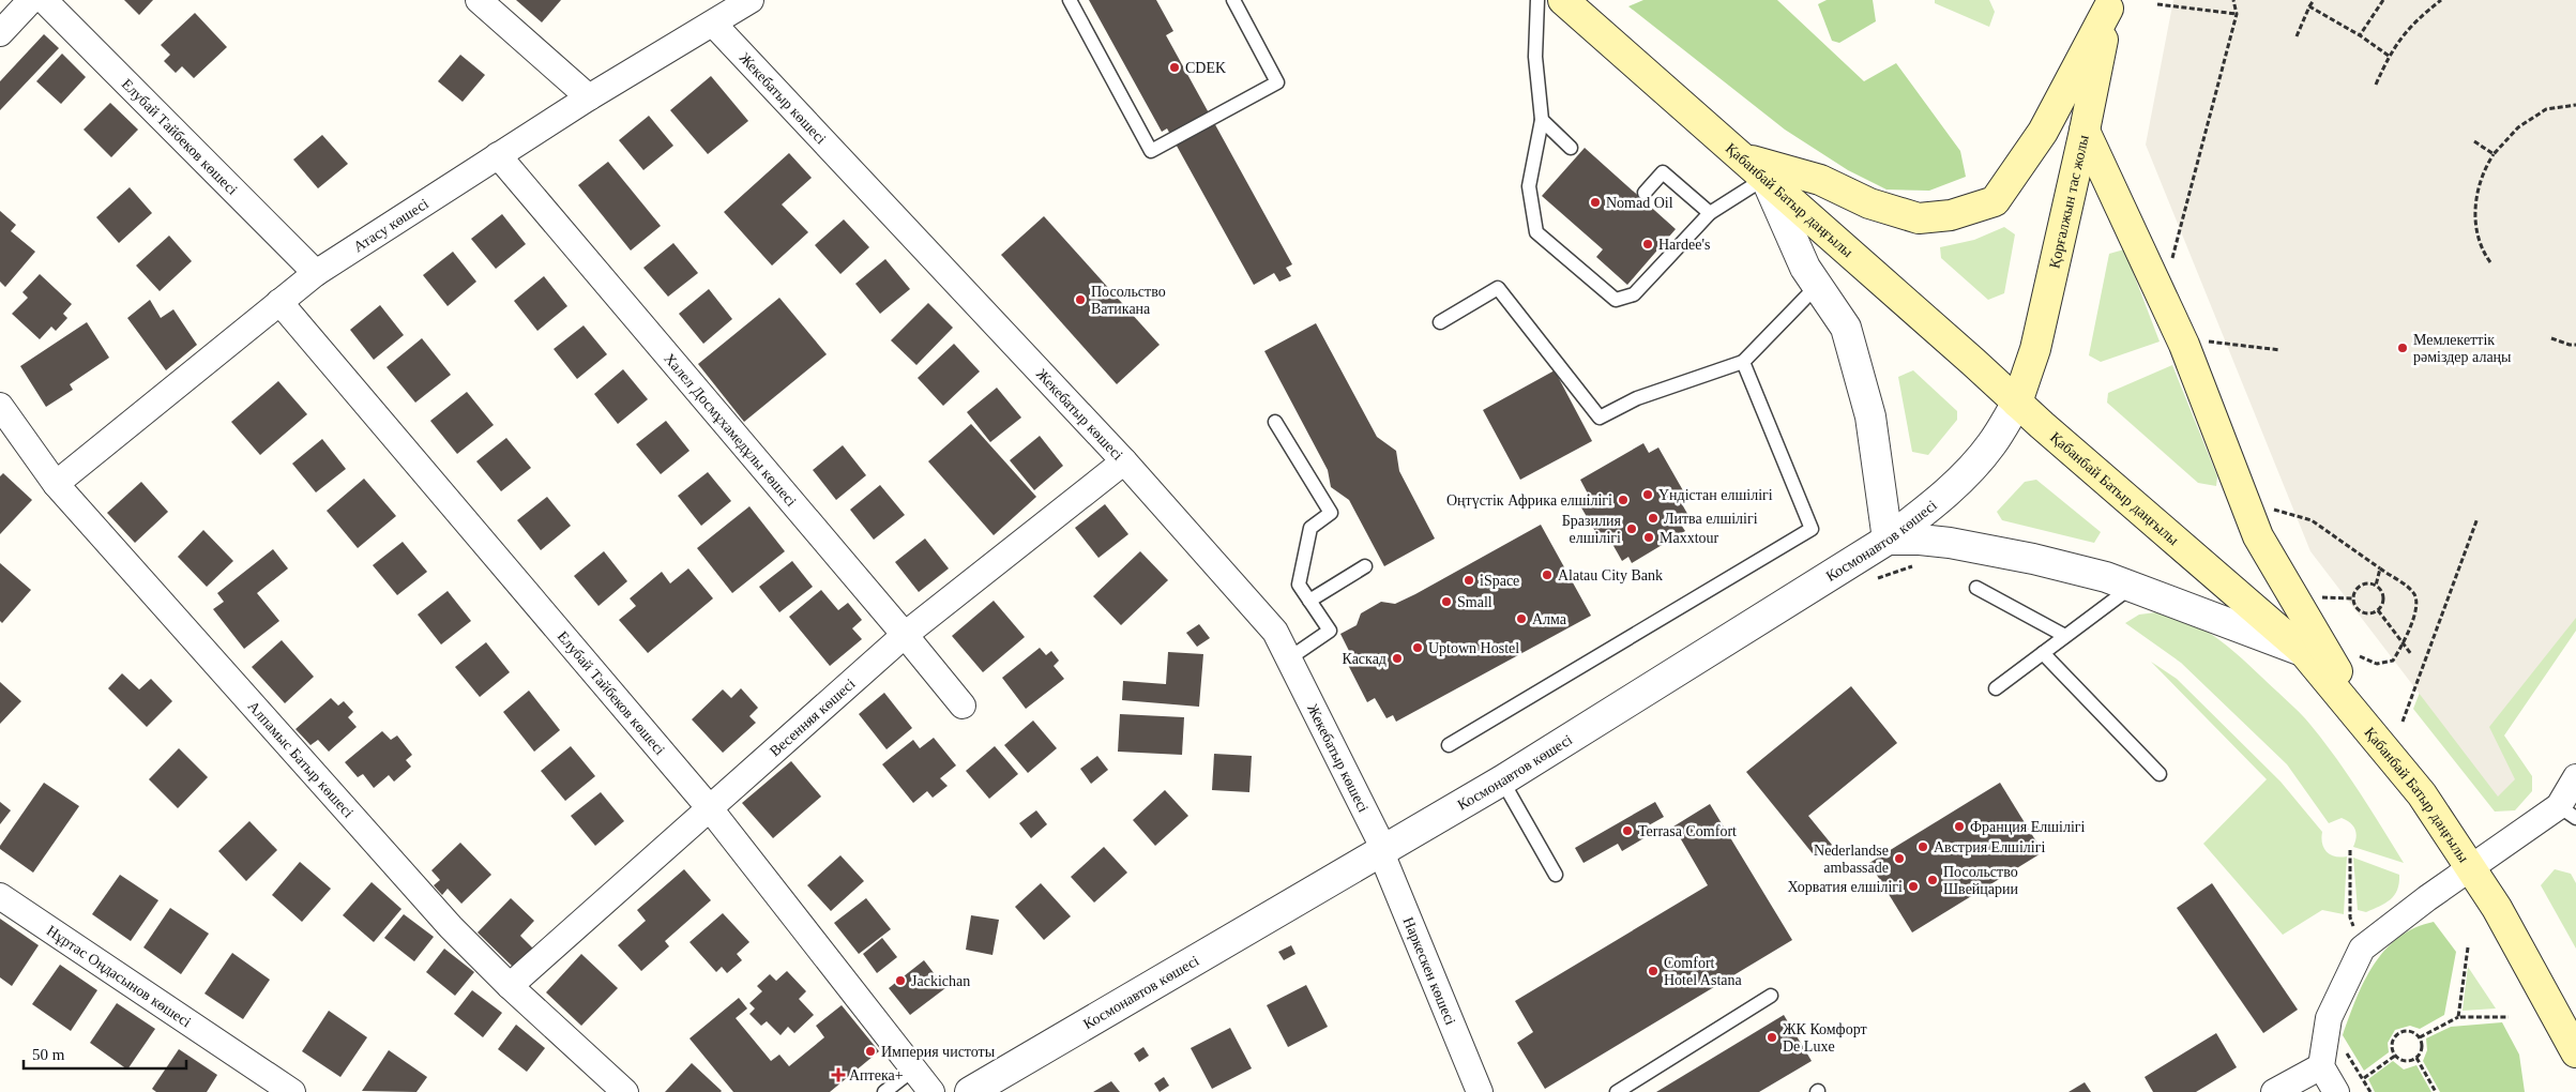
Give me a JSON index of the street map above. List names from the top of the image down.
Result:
{
  "streets": {
    "main road": ["Қабанбай Батыр даңғылы", "Қорғалжын тас жолы"],
    "street": [
      "Жекебатыр көшесі",
      "Елубай Тайбеков көшесі",
      "Атасу көшесі",
      "Халел Досмұхамедұлы көшесі",
      "Космонавтов көшесі",
      "Весенняя көшесі",
      "Алпамыс Батыр көшесі",
      "Наркескен көшесі",
      "Нұртас Оңдасынов көшесі"
    ]
  },
  "crossings": [
    ["Жекебатыр көшесі", "Атасу көшесі"],
    ["Жекебатыр көшесі", "Космонавтов көшесі"],
    ["Жекебатыр көшесі", "Весенняя көшесі"],
    ["Жекебатыр көшесі", "Наркескен көшесі"],
    ["Елубай Тайбеков көшесі", "Атасу көшесі"],
    ["Елубай Тайбеков көшесі", "Весенняя көшесі"],
    ["Қабанбай Батыр даңғылы", "Қорғалжын тас жолы"],
    ["Қабанбай Батыр даңғылы", "Космонавтов көшесі"],
    ["Қорғалжын тас жолы", "Космонавтов көшесі"],
    ["Атасу көшесі", "Халел Досмұхамедұлы көшесі"],
    ["Атасу көшесі", "Алпамыс Батыр көшесі"],
    ["Халел Досмұхамедұлы көшесі", "Весенняя көшесі"],
    ["Космонавтов көшесі", "Наркескен көшесі"],
    ["Весенняя көшесі", "Алпамыс Батыр көшесі"]
  ],
  "places": {
    "other": [
      "CDEK",
      "Nomad Oil",
      "Hardee's",
      "Посольство Ватикана",
      "Мемлекеттік рәміздер алаңы",
      "Үндістан елшілігі",
      "Оңтүстік Африка елшілігі",
      "Литва елшілігі",
      "Бразилия елшілігі",
      "Maxxtour",
      "Alatau City Bank",
      "iSpace",
      "Small",
      "Алма",
      "Uptown Hostel",
      "Каскад",
      "Франция Елшілігі",
      "Terrasa Comfort",
      "Австрия Елшілігі",
      "Nederlandse ambassade",
      "Посольство Швейцарии",
      "Хорватия елшілігі",
      "Comfort Hotel Astana",
      "Jackichan",
      "ЖК Комфорт De Luxe",
      "Империя чистоты"
    ],
    "health": ["Аптека+"]
  },
  "scale_bar": "50 m"
}
